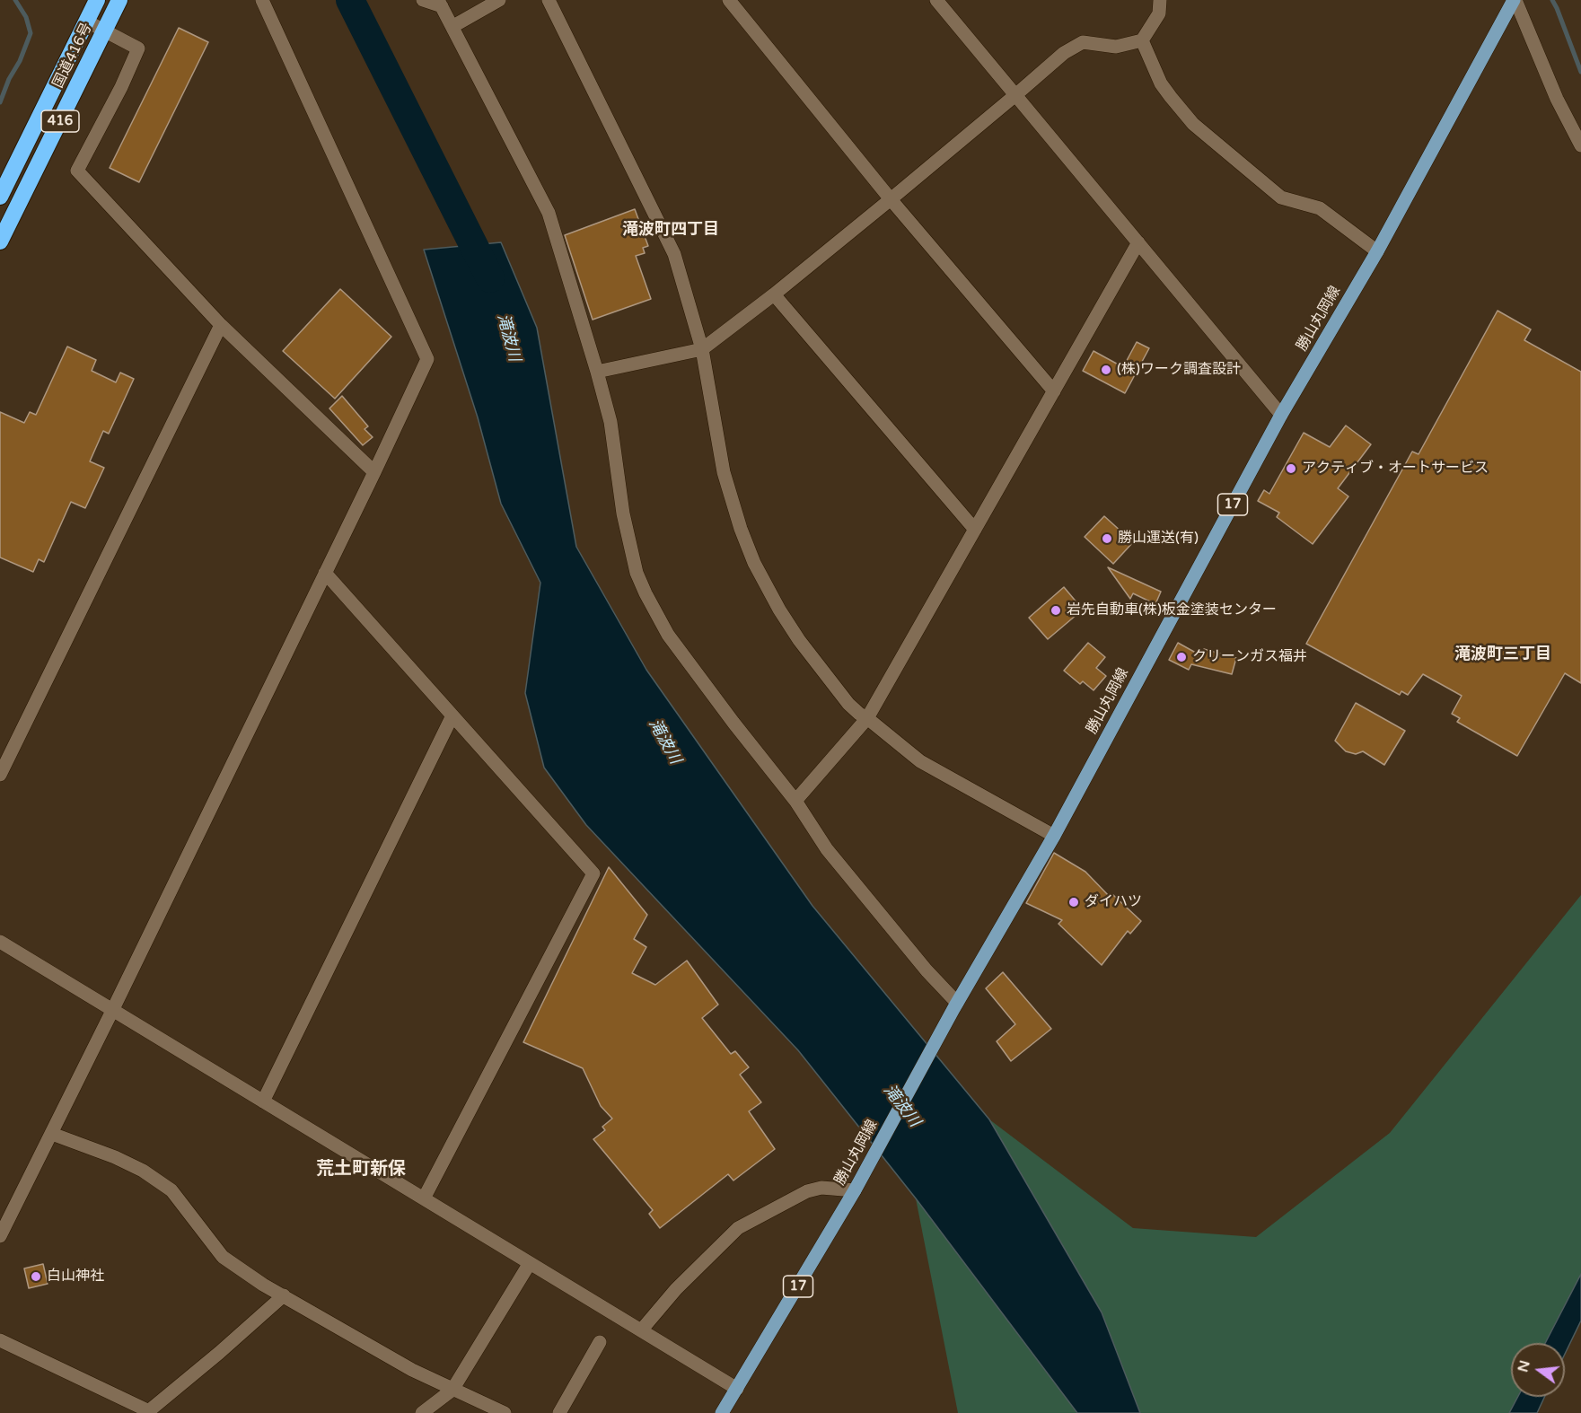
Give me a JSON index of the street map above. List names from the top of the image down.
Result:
{
  "streets": {
    "highway": ["国道416号", "416"],
    "main road": ["勝山丸岡線", "17"]
  },
  "districts": ["滝波町四丁目", "滝波町三丁目", "荒土町新保"],
  "water": ["滝波川"],
  "places": [
    "(株)ワーク調査設計",
    "アクティブ・オートサービス",
    "勝山運送(有)",
    "岩先自動車(株)板金塗装センター",
    "クリーンガス福井",
    "ダイハツ",
    "白山神社"
  ],
  "north": "left"
}
